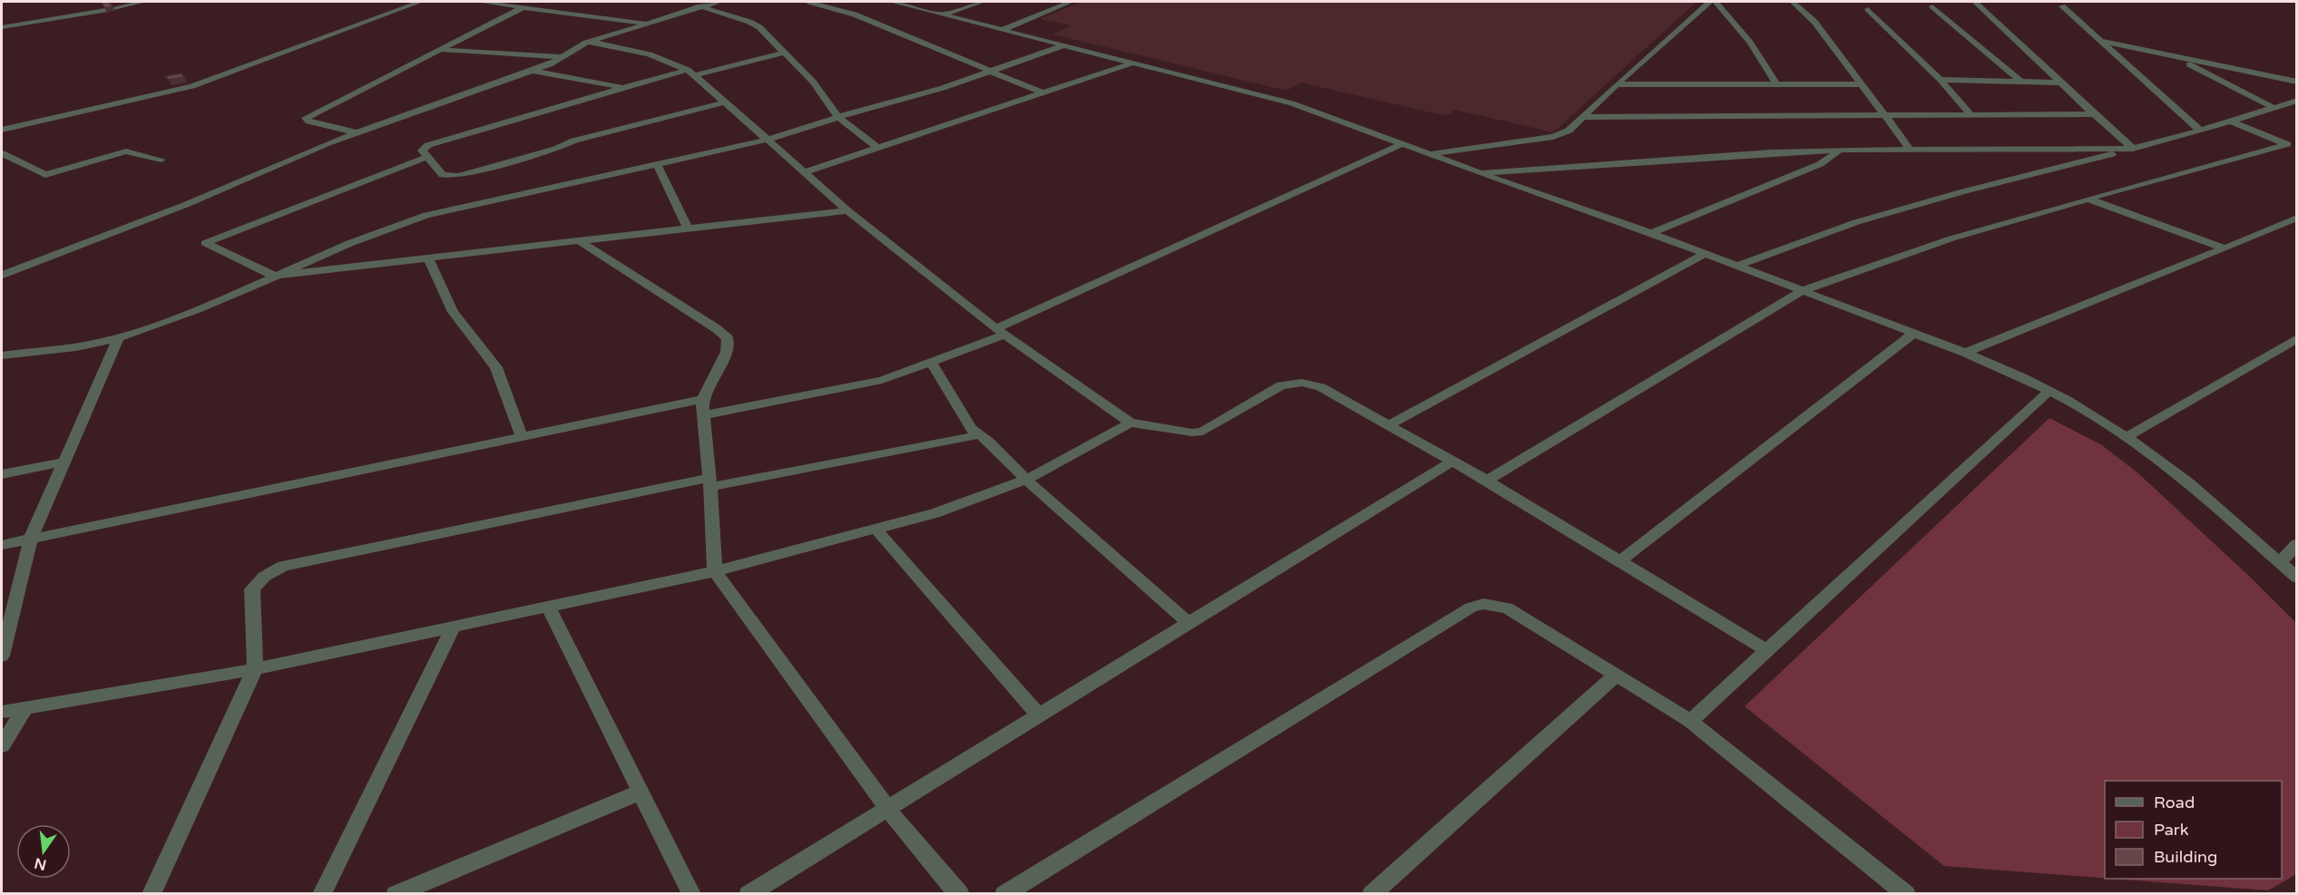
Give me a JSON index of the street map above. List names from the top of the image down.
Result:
{
  "legend": ["Road", "Park", "Building"],
  "north": "bottom"
}
